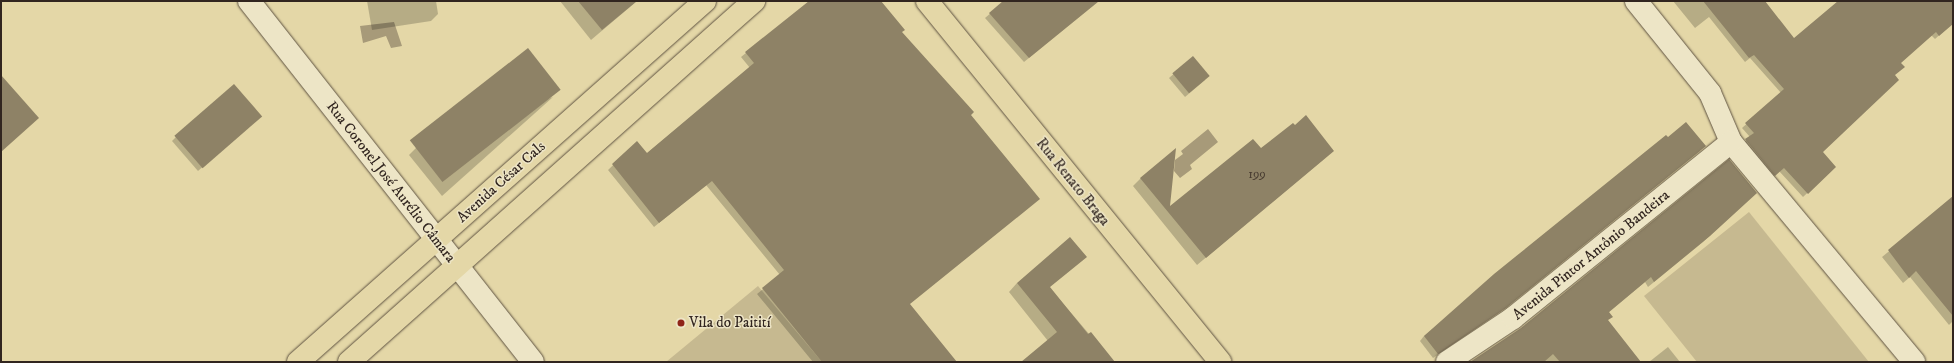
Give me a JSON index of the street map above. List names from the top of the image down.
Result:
{
  "streets": {
    "main road": ["Avenida César Cals", "Rua Renato Braga"],
    "street": ["Rua Coronel José Aurélio Câmara", "Avenida Pintor Antônio Bandeira"]
  },
  "crossings": [
    ["Rua Coronel José Aurélio Câmara", "Avenida César Cals"]
  ],
  "places": ["Vila do Paitití"],
  "house_numbers": ["199"]
}
